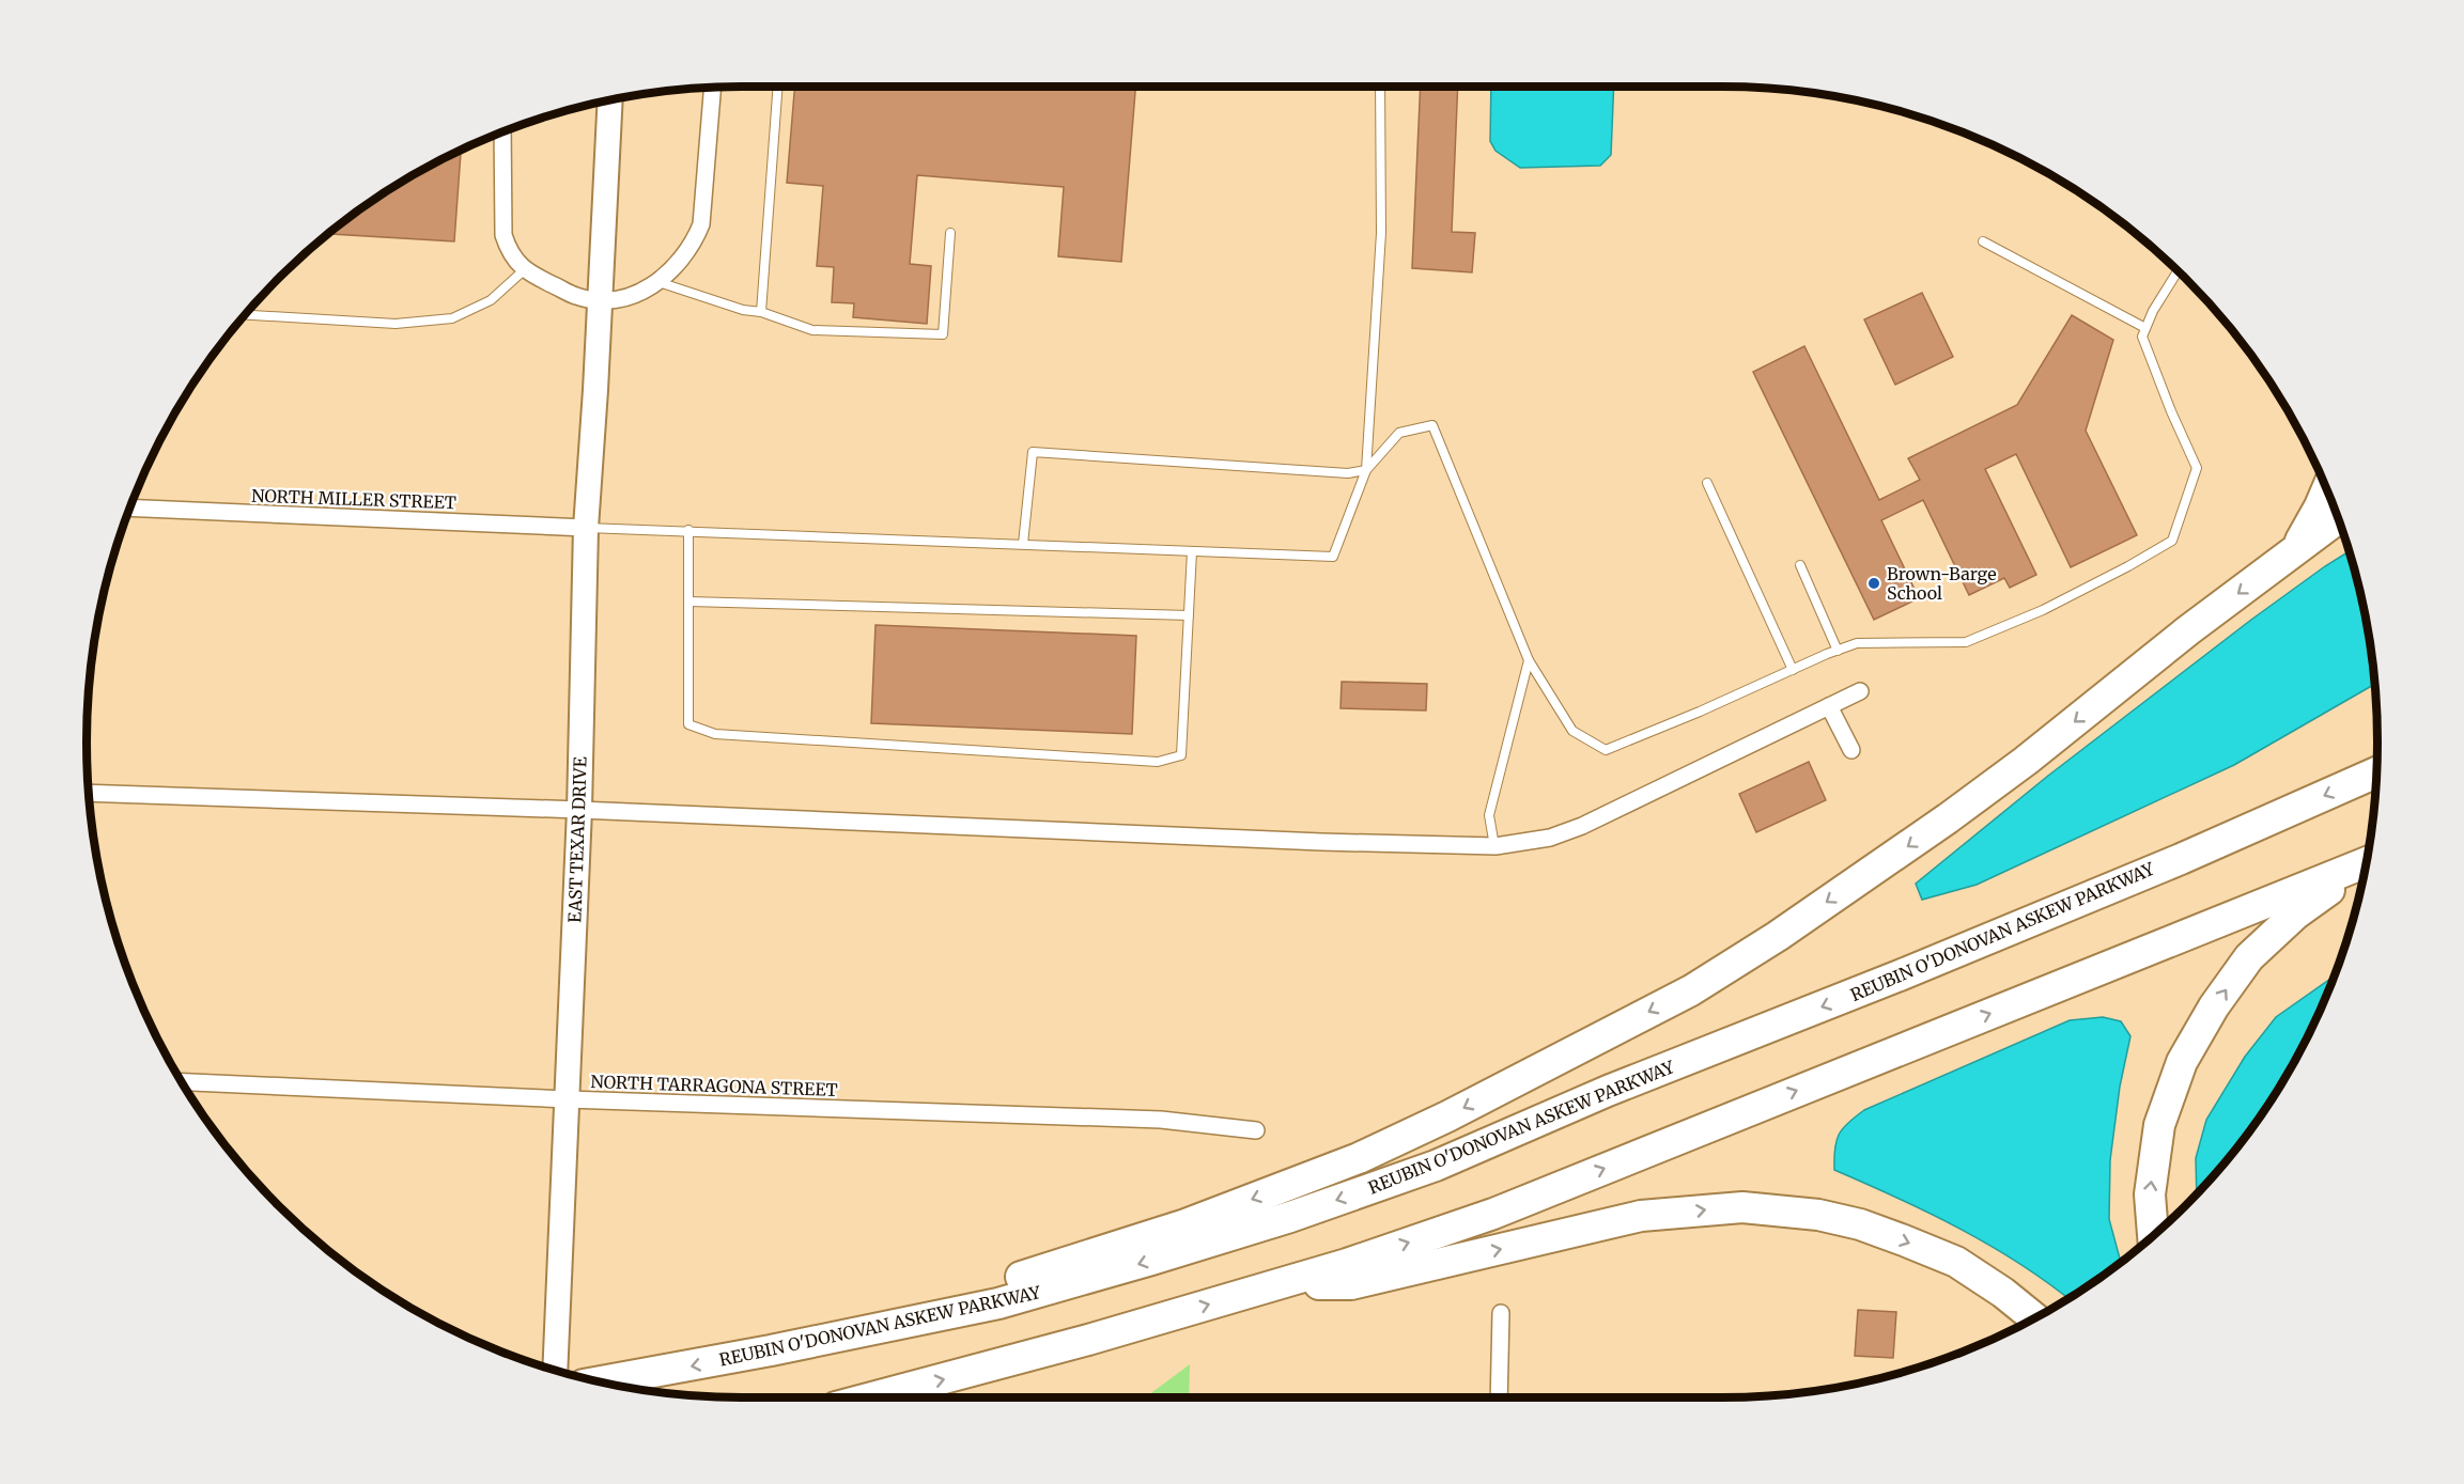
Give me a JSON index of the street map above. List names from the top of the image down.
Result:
{
  "streets": {
    "highway": ["REUBIN O'DONOVAN ASKEW PARKWAY"],
    "main road": ["EAST TEXAR DRIVE"],
    "street": ["NORTH MILLER STREET", "NORTH TARRAGONA STREET"]
  },
  "crossings": [
    ["NORTH MILLER STREET", "EAST TEXAR DRIVE"],
    ["EAST TEXAR DRIVE", "NORTH TARRAGONA STREET"]
  ],
  "places": ["Brown-Barge School"]
}
